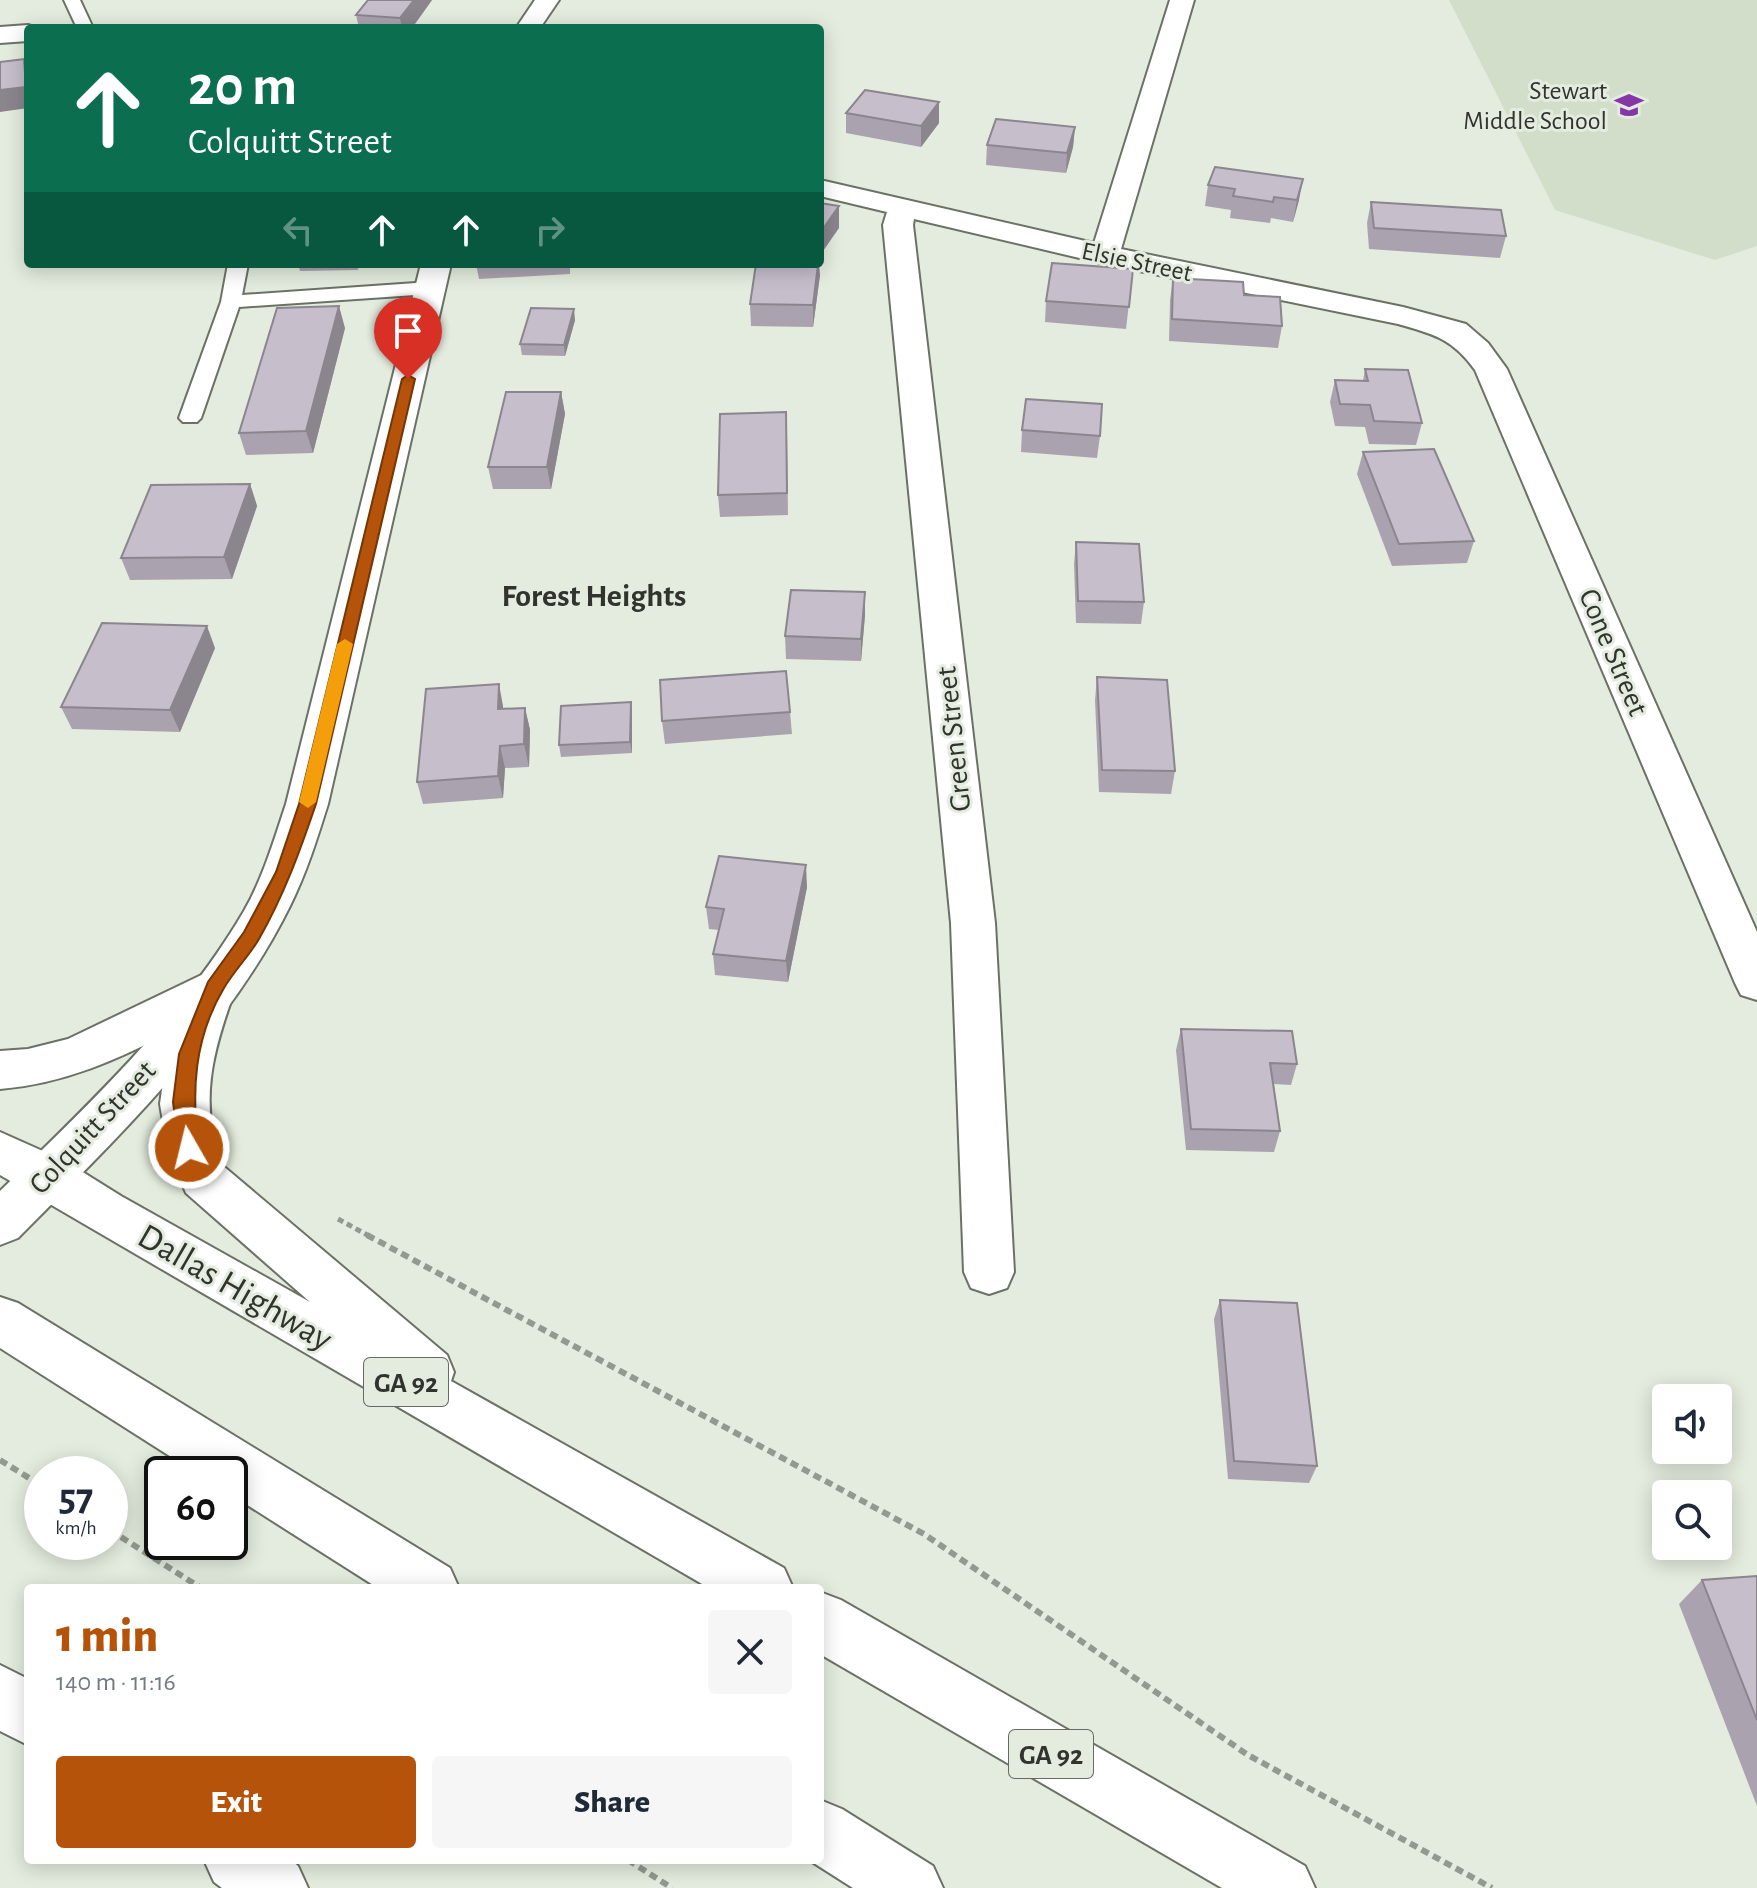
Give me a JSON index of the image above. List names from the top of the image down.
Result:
{
  "streets": {
    "street": [
      "Elsie Street",
      "Cone Street",
      "Green Street",
      "Colquitt Street",
      "Dallas Highway",
      "GA 92"
    ]
  },
  "crossings": [
    ["Elsie Street", "Cone Street"],
    ["Elsie Street", "Green Street"],
    ["Colquitt Street", "Dallas Highway"]
  ],
  "districts": ["Forest Heights"],
  "places": {
    "school or university": ["Stewart Middle School"]
  },
  "page": {
    "turn": ["20 m", "Colquitt Street"],
    "speed": "57 km/h",
    "limit": "60",
    "heading": ["1 min", "140 m · 11:16"],
    "buttons": ["Exit", "Share"]
  }
}
